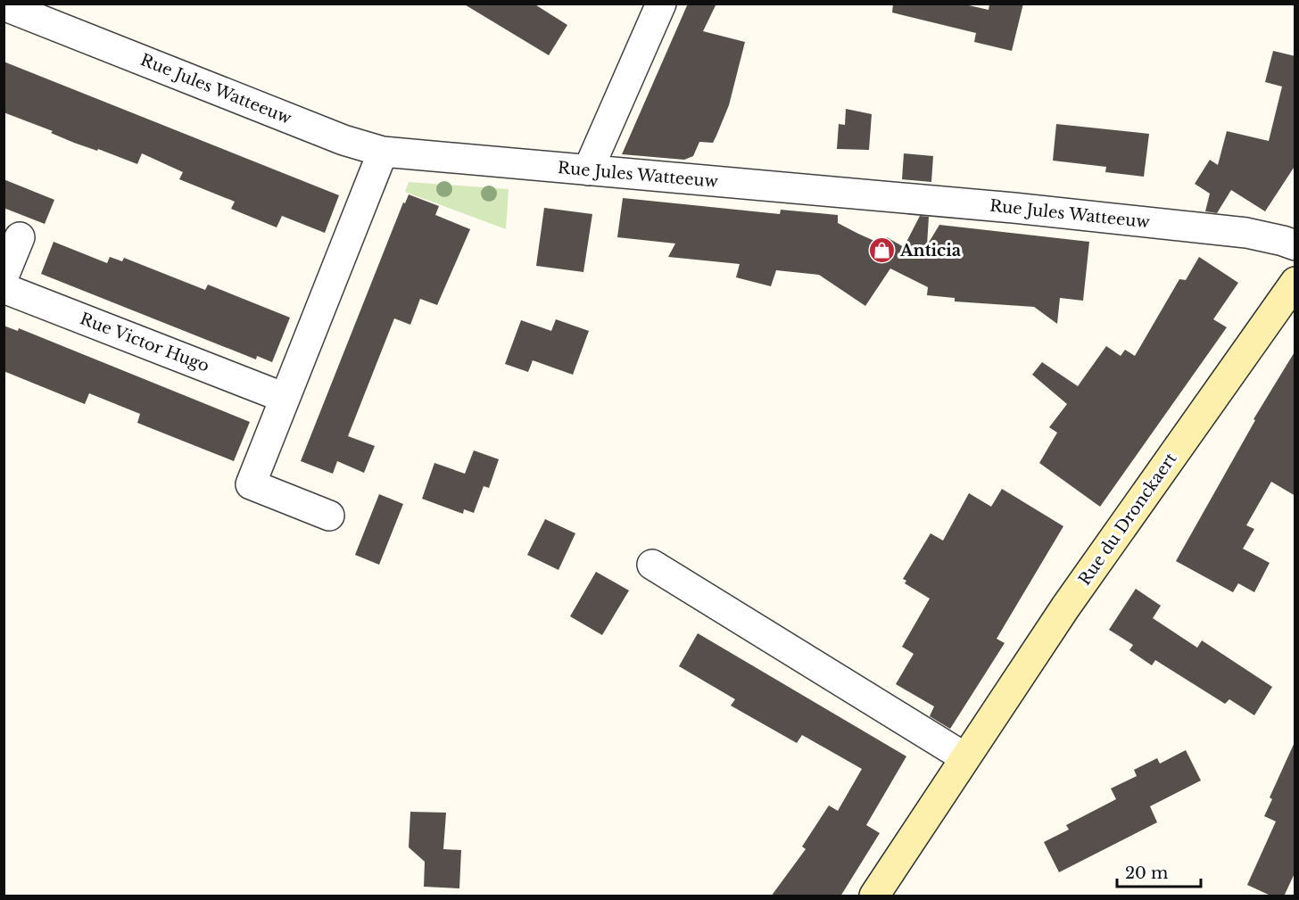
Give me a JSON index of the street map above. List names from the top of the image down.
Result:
{
  "streets": {
    "main road": ["Rue du Dronckaert"],
    "street": ["Rue Jules Watteeuw", "Rue Victor Hugo"]
  },
  "places": {
    "shop": ["Anticia"]
  },
  "scale_bar": "20 m"
}
